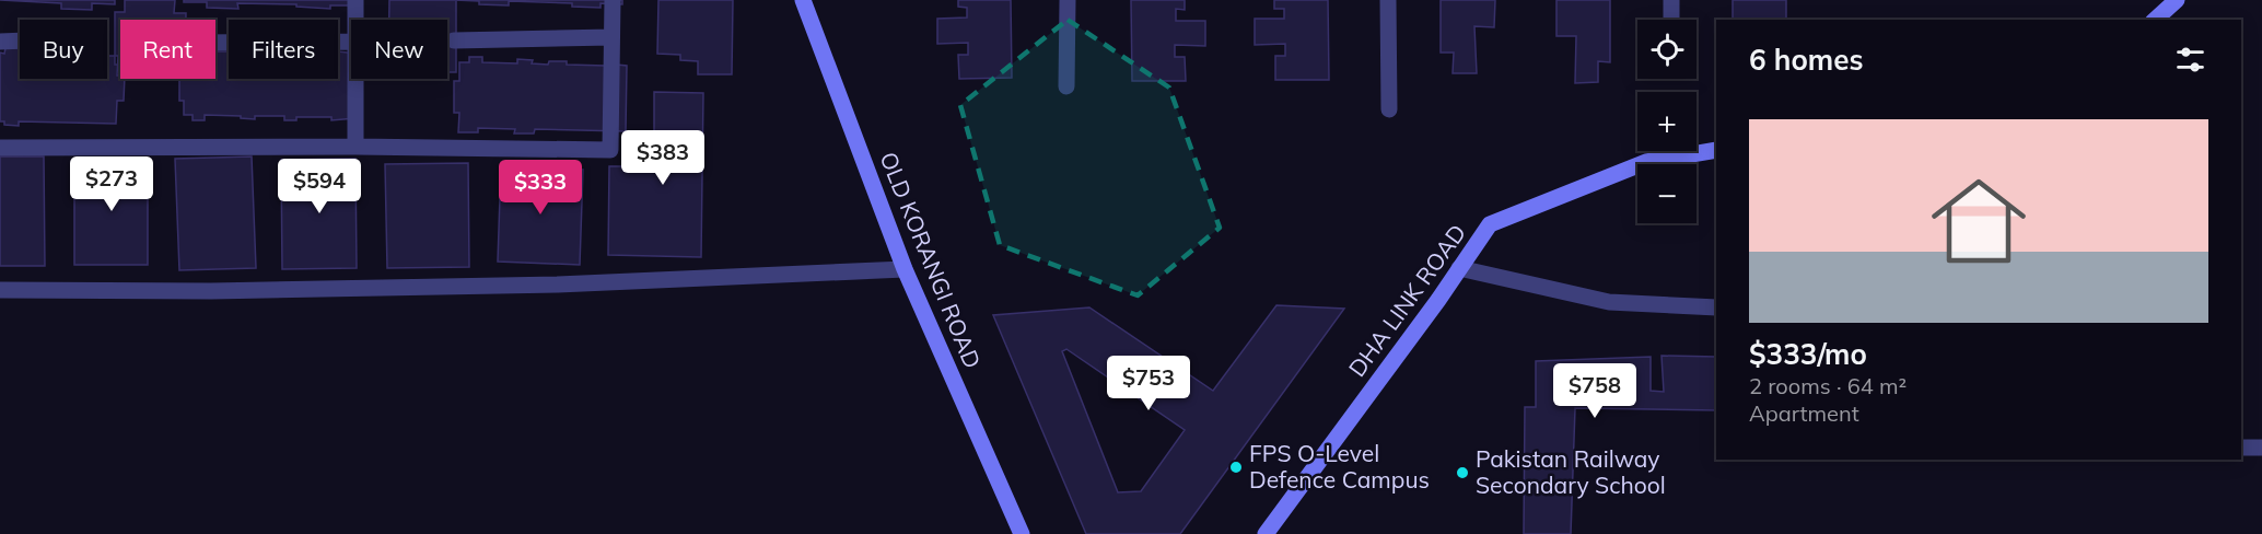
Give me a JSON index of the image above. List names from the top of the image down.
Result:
{
  "streets": {
    "street": ["OLD KORANGI ROAD", "DHA LINK ROAD"]
  },
  "places": ["FPS O-Level Defence Campus", "Pakistan Railway Secondary School"],
  "page": {
    "map_buttons": ["+", "−"],
    "chip": [
      "Buy",
      "Rent",
      "Filters",
      "New"
    ],
    "heading": "6 homes",
    "list": [
      {
        "name": "$333/mo",
        "note": "2 rooms · 64 m² · Apartment"
      }
    ],
    "price": [
      "$383",
      "$273",
      "$594",
      "$333",
      "$753",
      "$758"
    ]
  }
}
